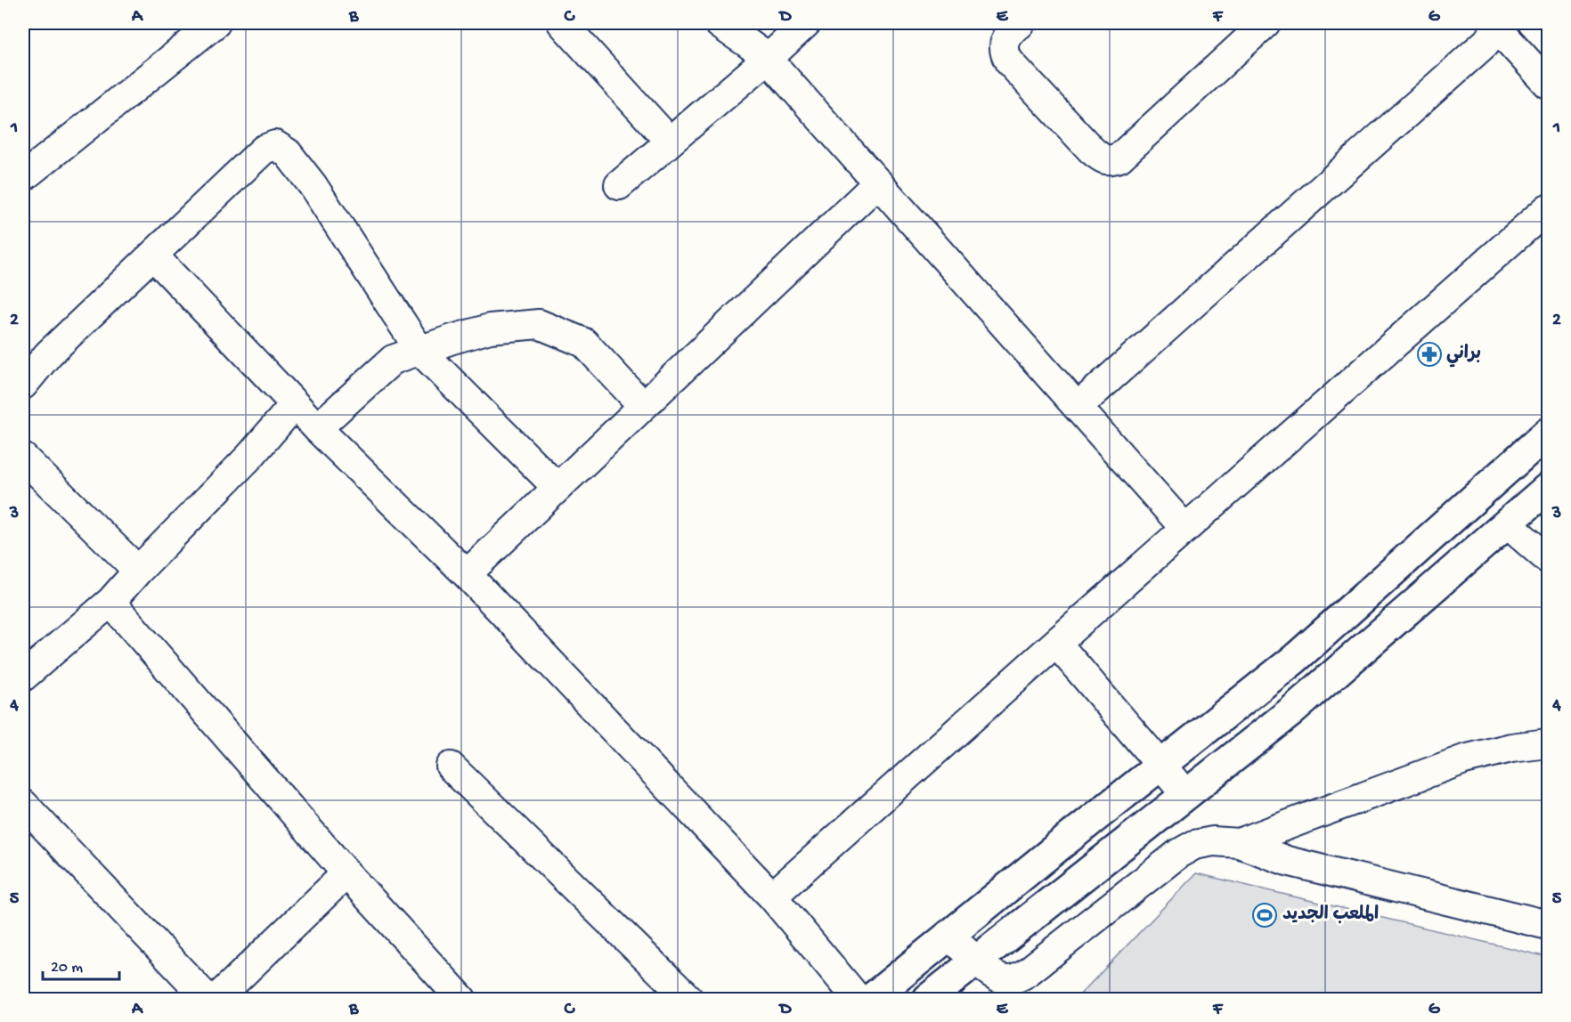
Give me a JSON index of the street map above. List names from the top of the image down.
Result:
{
  "places": {
    "pharmacy": ["براني"],
    "sports": ["الملعب الجديد"]
  },
  "scale_bar": "20 m",
  "grid": {
    "columns": [
      "A",
      "B",
      "C",
      "D",
      "E",
      "F",
      "G"
    ],
    "rows": [
      "1",
      "2",
      "3",
      "4",
      "5"
    ]
  }
}
